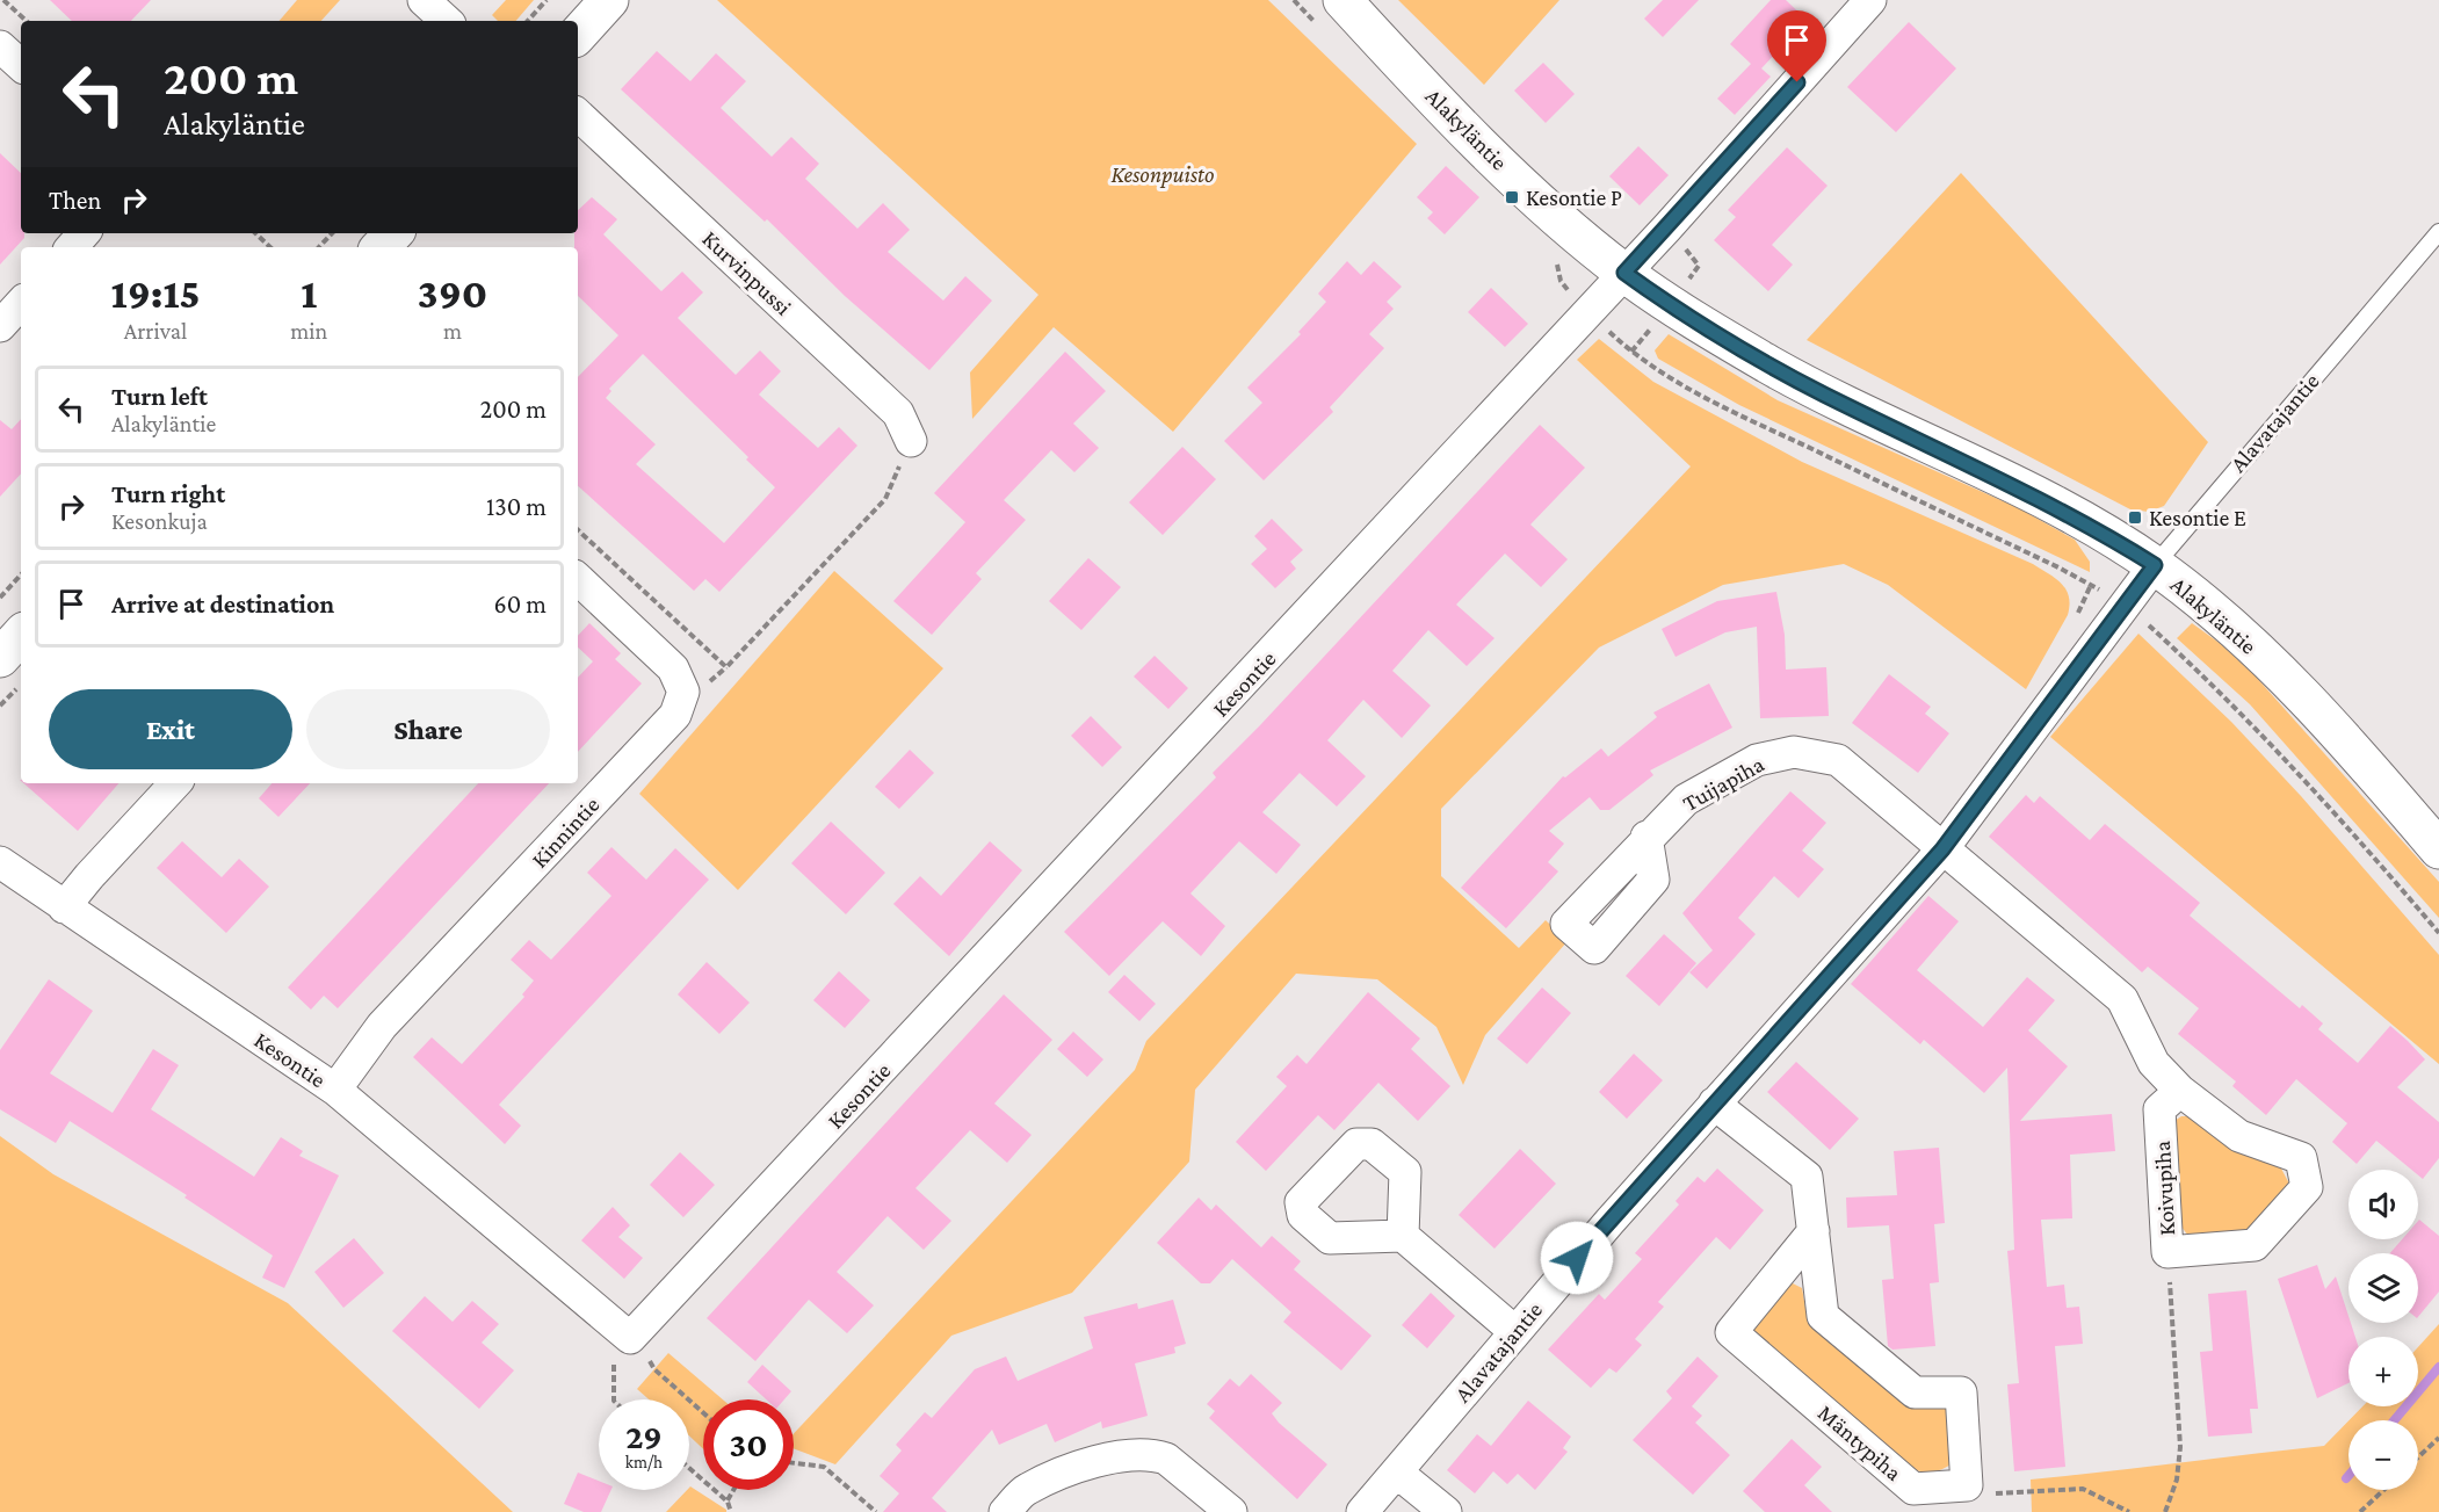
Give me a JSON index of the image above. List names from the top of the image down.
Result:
{
  "streets": {
    "street": [
      "Alakyläntie",
      "Kurvinpussi",
      "Alavatajantie",
      "Kesontie",
      "Tuijapiha",
      "Kinnintie",
      "Koivupiha",
      "Mäntypiha"
    ]
  },
  "crossings": [
    ["Alakyläntie", "Alavatajantie"],
    ["Alakyläntie", "Kesontie"],
    ["Alavatajantie", "Tuijapiha"],
    ["Alavatajantie", "Koivupiha"],
    ["Kesontie", "Kinnintie"],
    ["Tuijapiha", "Koivupiha"]
  ],
  "parks": ["Kesonpuisto"],
  "places": {
    "transit": ["Kesontie P", "Kesontie E"]
  },
  "page": {
    "turn": ["200 m", "Alakyläntie"],
    "then": "Then",
    "eta": [
      "19:15",
      "Arrival",
      "1",
      "min",
      "390",
      "m"
    ],
    "list": [
      {
        "name": "Turn left",
        "note": "Alakyläntie",
        "value": "200 m"
      },
      {
        "name": "Turn right",
        "note": "Kesonkuja",
        "value": "130 m"
      },
      {
        "name": "Arrive at destination",
        "value": "60 m"
      }
    ],
    "buttons": ["Exit", "Share"],
    "map_buttons": ["+", "−"],
    "speed": "29 km/h",
    "limit": "30"
  }
}
